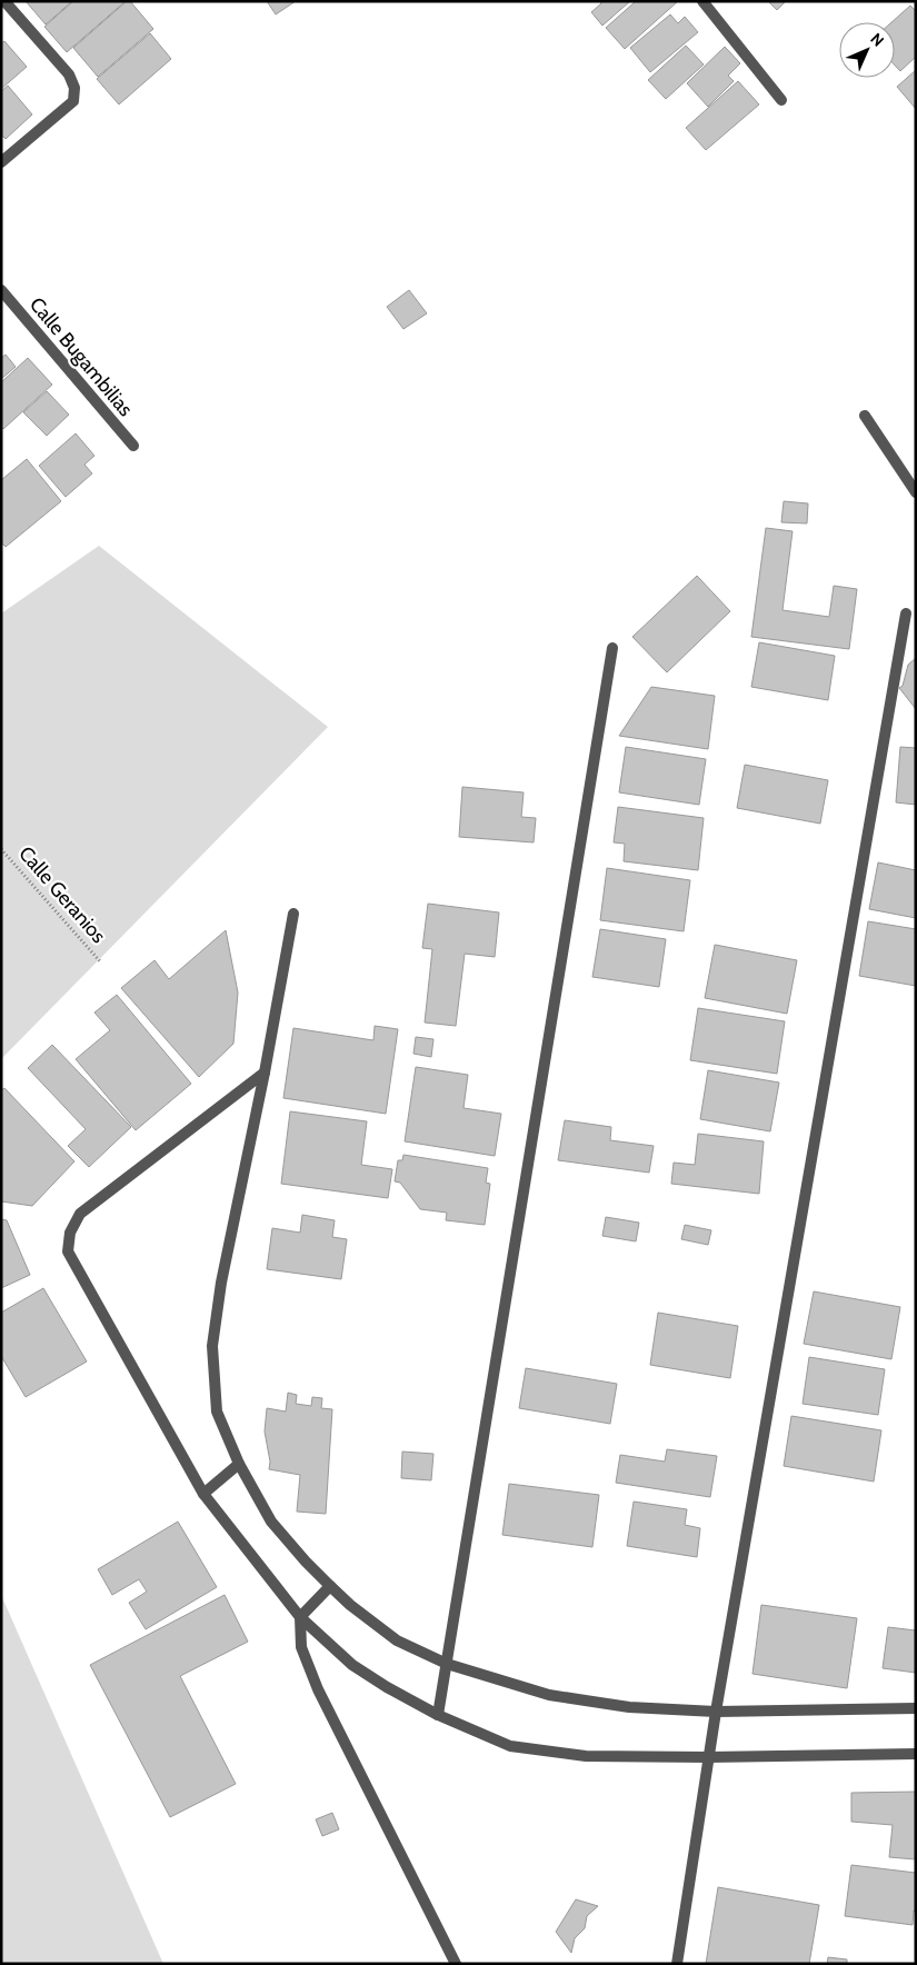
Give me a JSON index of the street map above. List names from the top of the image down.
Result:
{
  "streets": {
    "street": ["Calle Bugambilias"],
    "path": ["Calle Geranios"]
  },
  "north": "top right"
}
